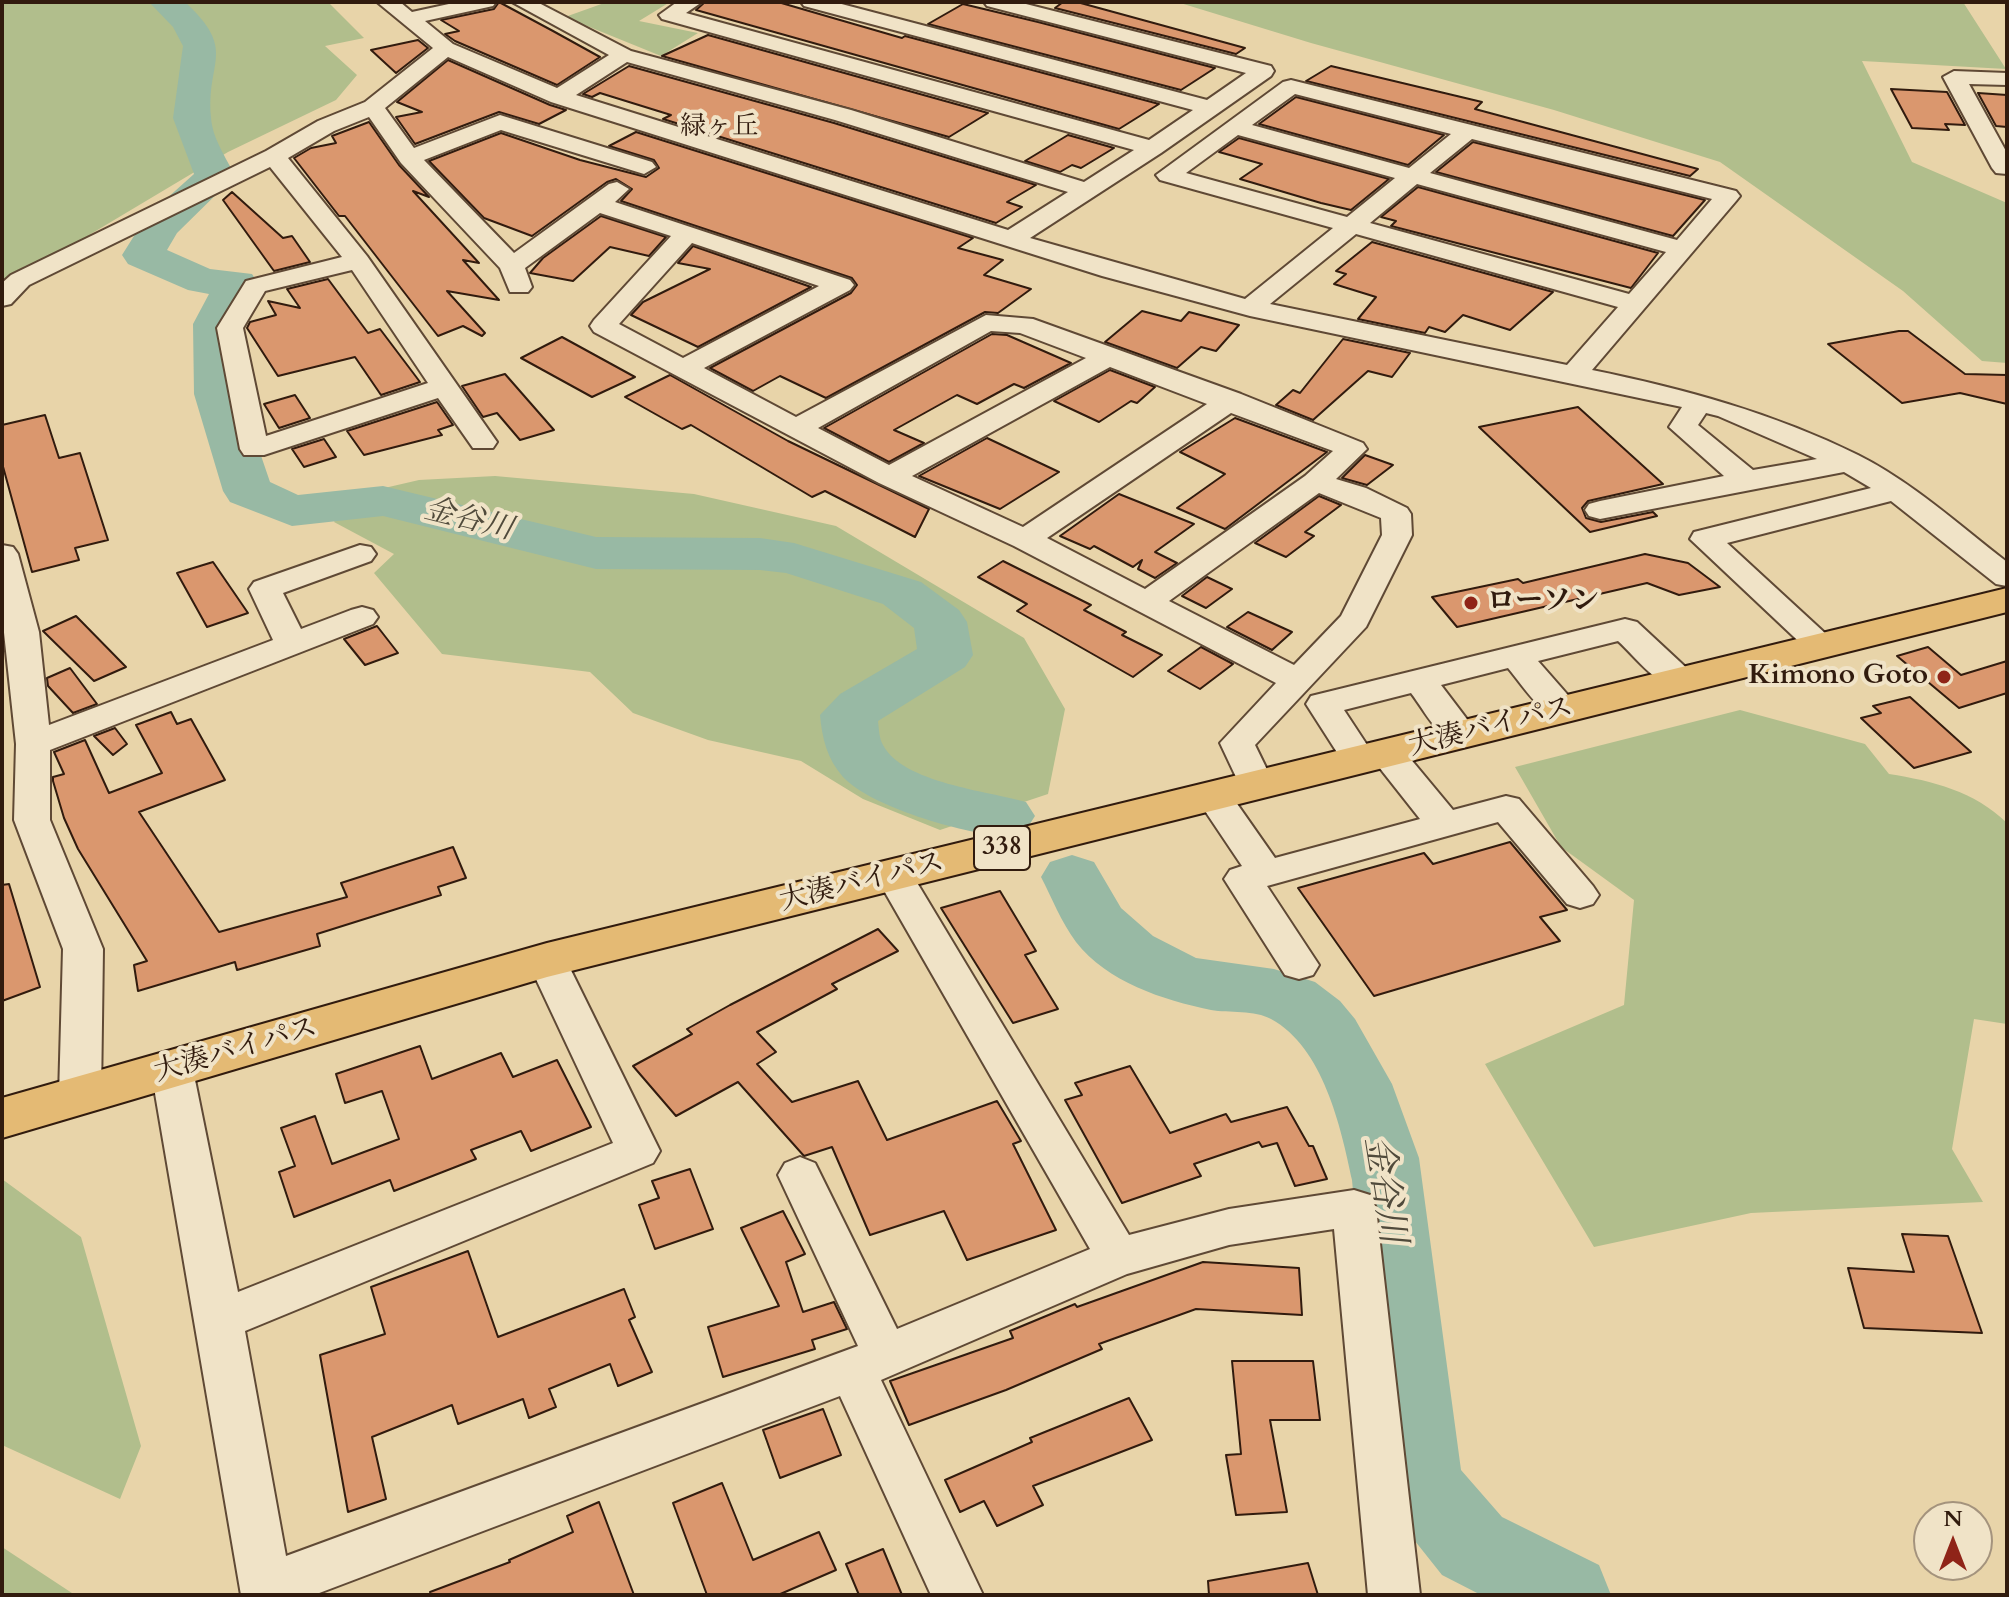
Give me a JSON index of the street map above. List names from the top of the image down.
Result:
{
  "streets": {
    "highway": ["大湊バイパス", "338"]
  },
  "districts": ["緑ヶ丘"],
  "water": ["金谷川"],
  "places": ["ローソン", "Kimono Goto"],
  "north": "top"
}
